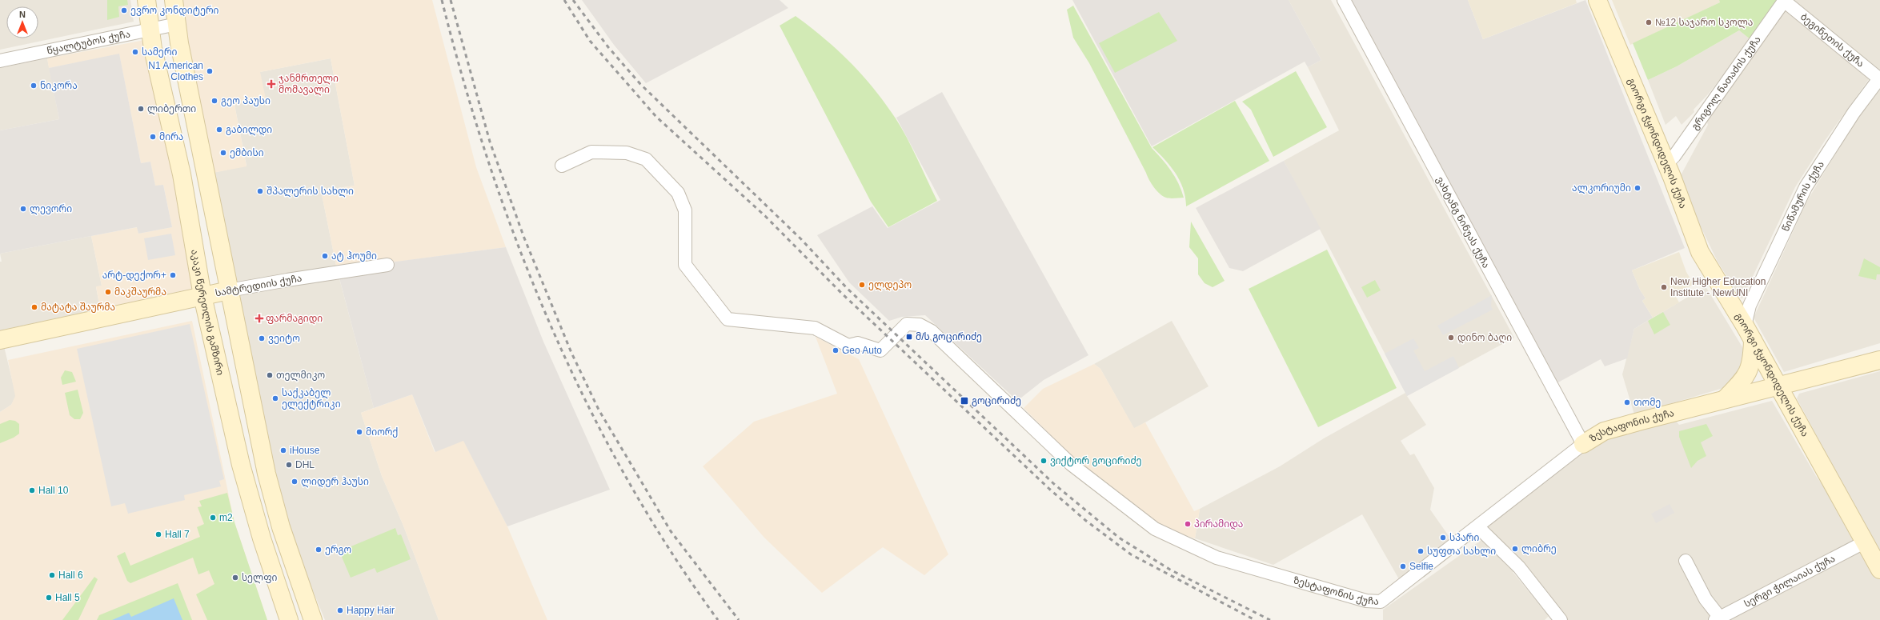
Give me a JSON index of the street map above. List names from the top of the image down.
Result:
{
  "streets": {
    "main road": [
      "გიორგი ჭყონდიდელის ქუჩა",
      "სამტრედიის ქუჩა",
      "აკაკი წერეთლის გამზირი",
      "ზესტაფონის ქუჩა"
    ],
    "street": [
      "ბეგინეთის ქუჩა",
      "წყალტუბოს ქუჩა",
      "გრიგოლ ნათაძის ქუჩა",
      "წიწამურის ქუჩა",
      "ვახტანგ ნინუას ქუჩა",
      "სერგი ჭილაიას ქუჩა"
    ]
  },
  "crossings": [
    ["ბეგინეთის ქუჩა", "გრიგოლ ნათაძის ქუჩა"],
    ["ბეგინეთის ქუჩა", "წიწამურის ქუჩა"],
    ["წყალტუბოს ქუჩა", "აკაკი წერეთლის გამზირი"],
    ["გრიგოლ ნათაძის ქუჩა", "გიორგი ჭყონდიდელის ქუჩა"],
    ["გიორგი ჭყონდიდელის ქუჩა", "წიწამურის ქუჩა"],
    ["გიორგი ჭყონდიდელის ქუჩა", "ზესტაფონის ქუჩა"],
    ["გიორგი ჭყონდიდელის ქუჩა", "სერგი ჭილაიას ქუჩა"],
    ["ვახტანგ ნინუას ქუჩა", "ზესტაფონის ქუჩა"],
    ["სამტრედიის ქუჩა", "აკაკი წერეთლის გამზირი"]
  ],
  "places": {
    "other": [
      "ევრო კონდიტერი",
      "№12 საჯარო სკოლა",
      "სამერი",
      "N1 American Clothes",
      "ნიკორა",
      "გეო პაუსი",
      "ლიბერთი",
      "გაბილდი",
      "მირა",
      "ემბისი",
      "ალკორიუმი",
      "შპალერის სახლი",
      "ლევორი",
      "ატ ჰოუმი",
      "არტ-დექორ+",
      "ელდეპო",
      "New Higher Education Institute - NewUNI",
      "მაკშაურმა",
      "მატატა შაურმა",
      "დინო ბაღი",
      "ვეიტო",
      "Geo Auto",
      "თელმიკო",
      "საქკაბელ ელექტრიკი",
      "თომე",
      "მიორქ",
      "iHouse",
      "ვიქტორ გოცირიძე",
      "DHL",
      "ლიდერ ჰაუსი",
      "Hall 10",
      "m2",
      "პირამიდა",
      "Hall 7",
      "სპარი",
      "ლიბრე",
      "ერგო",
      "სუფთა სახლი",
      "Selfie",
      "Hall 6",
      "სელფი",
      "Hall 5",
      "Happy Hair"
    ],
    "health": ["ჯანმრთელი მომავალი", "ფარმაგიდი"],
    "transit": ["მ/ს გოცირიძე", "გოცირიძე"]
  },
  "north": "top"
}
